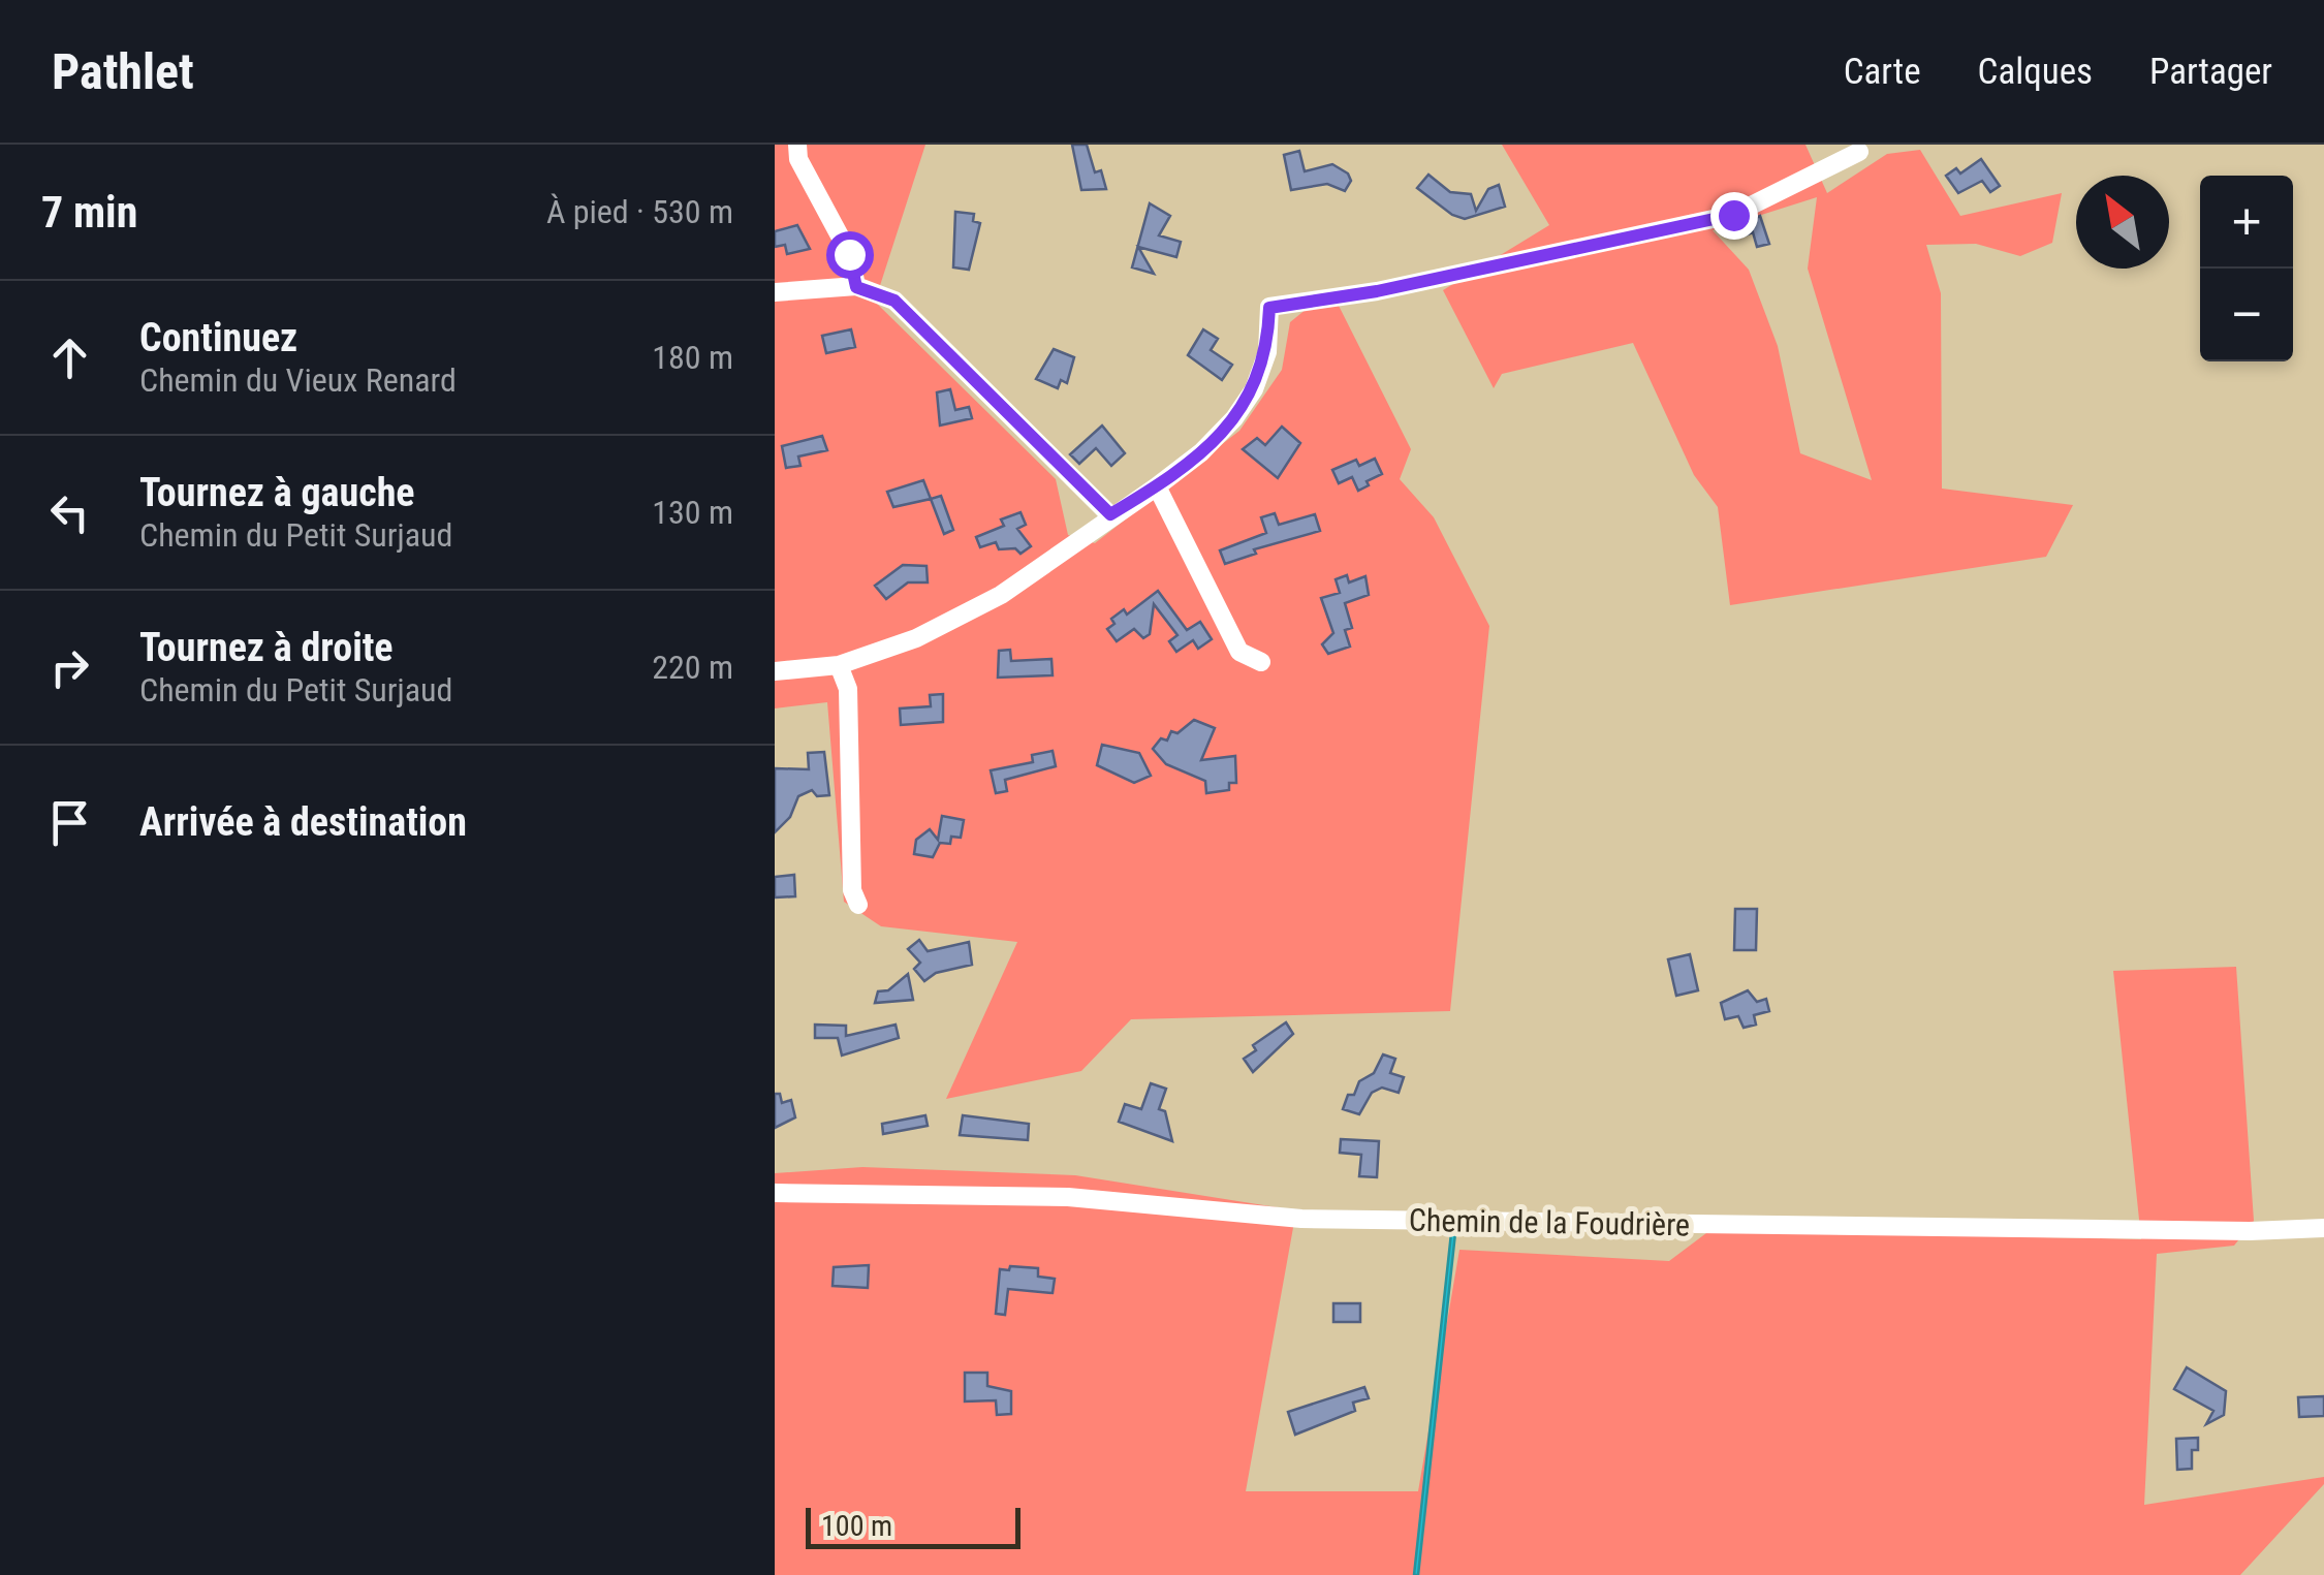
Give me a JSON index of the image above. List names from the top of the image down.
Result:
{
  "streets": {
    "street": ["Chemin de la Foudrière"]
  },
  "scale_bar": "100 m",
  "north": "top left",
  "page": {
    "header": "Pathlet",
    "nav": ["Carte", "Calques", "Partager"],
    "heading": ["7 min", "À pied · 530 m"],
    "map_buttons": ["+", "−"],
    "list": [
      ["Continuez", "Chemin du Vieux Renard", "180 m"],
      ["Tournez à gauche", "Chemin du Petit Surjaud", "130 m"],
      ["Tournez à droite", "Chemin du Petit Surjaud", "220 m"],
      "Arrivée à destination"
    ],
    "scale": "100 m"
  }
}
